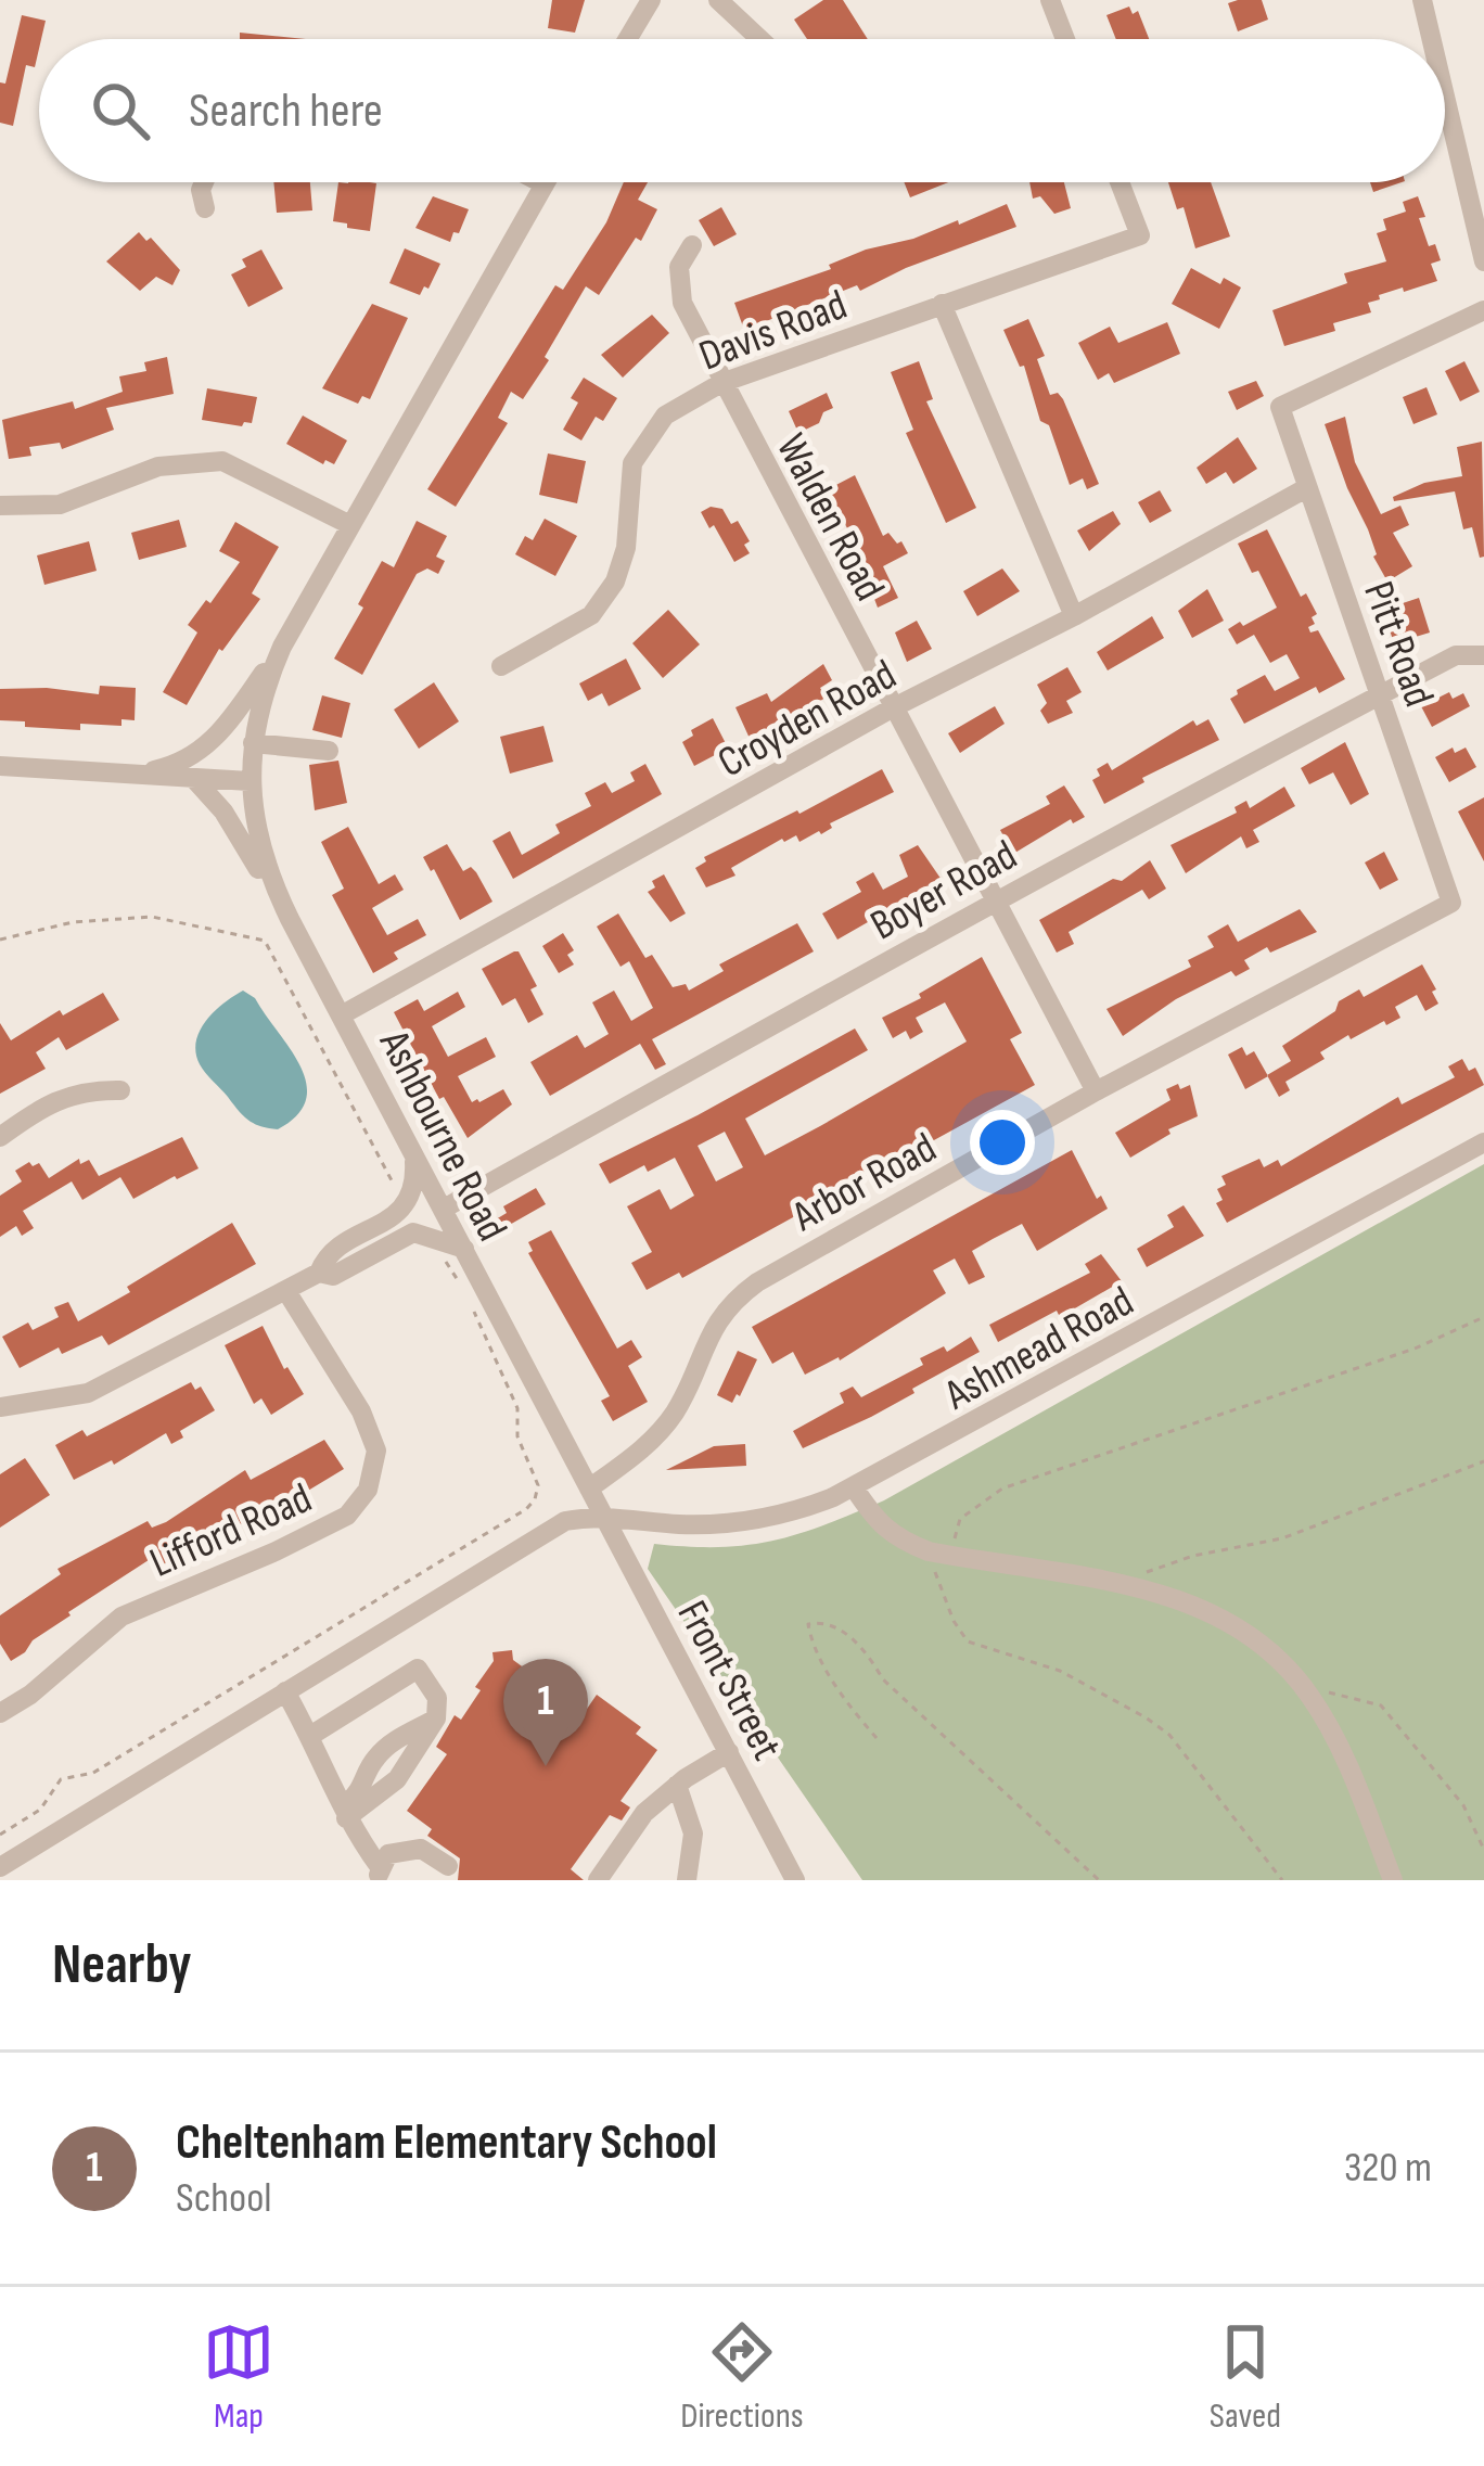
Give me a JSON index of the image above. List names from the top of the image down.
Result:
{
  "streets": {
    "street": [
      "Davis Road",
      "Walden Road",
      "Pitt Road",
      "Croyden Road",
      "Boyer Road",
      "Ashbourne Road",
      "Arbor Road",
      "Ashmead Road",
      "Lifford Road",
      "Front Street"
    ]
  },
  "crossings": [
    ["Davis Road", "Walden Road"],
    ["Walden Road", "Croyden Road"],
    ["Walden Road", "Boyer Road"],
    ["Walden Road", "Arbor Road"],
    ["Pitt Road", "Croyden Road"],
    ["Pitt Road", "Boyer Road"],
    ["Pitt Road", "Arbor Road"],
    ["Croyden Road", "Ashbourne Road"],
    ["Boyer Road", "Ashbourne Road"],
    ["Ashbourne Road", "Arbor Road"],
    ["Ashbourne Road", "Ashmead Road"],
    ["Ashbourne Road", "Front Street"],
    ["Ashmead Road", "Front Street"]
  ],
  "page": {
    "search": "Search here",
    "pins": "1",
    "heading": "Nearby",
    "list": [
      {
        "mark": "1",
        "name": "Cheltenham Elementary School",
        "note": "School",
        "value": "320 m"
      }
    ],
    "nav": ["Map", "Directions", "Saved"]
  }
}
